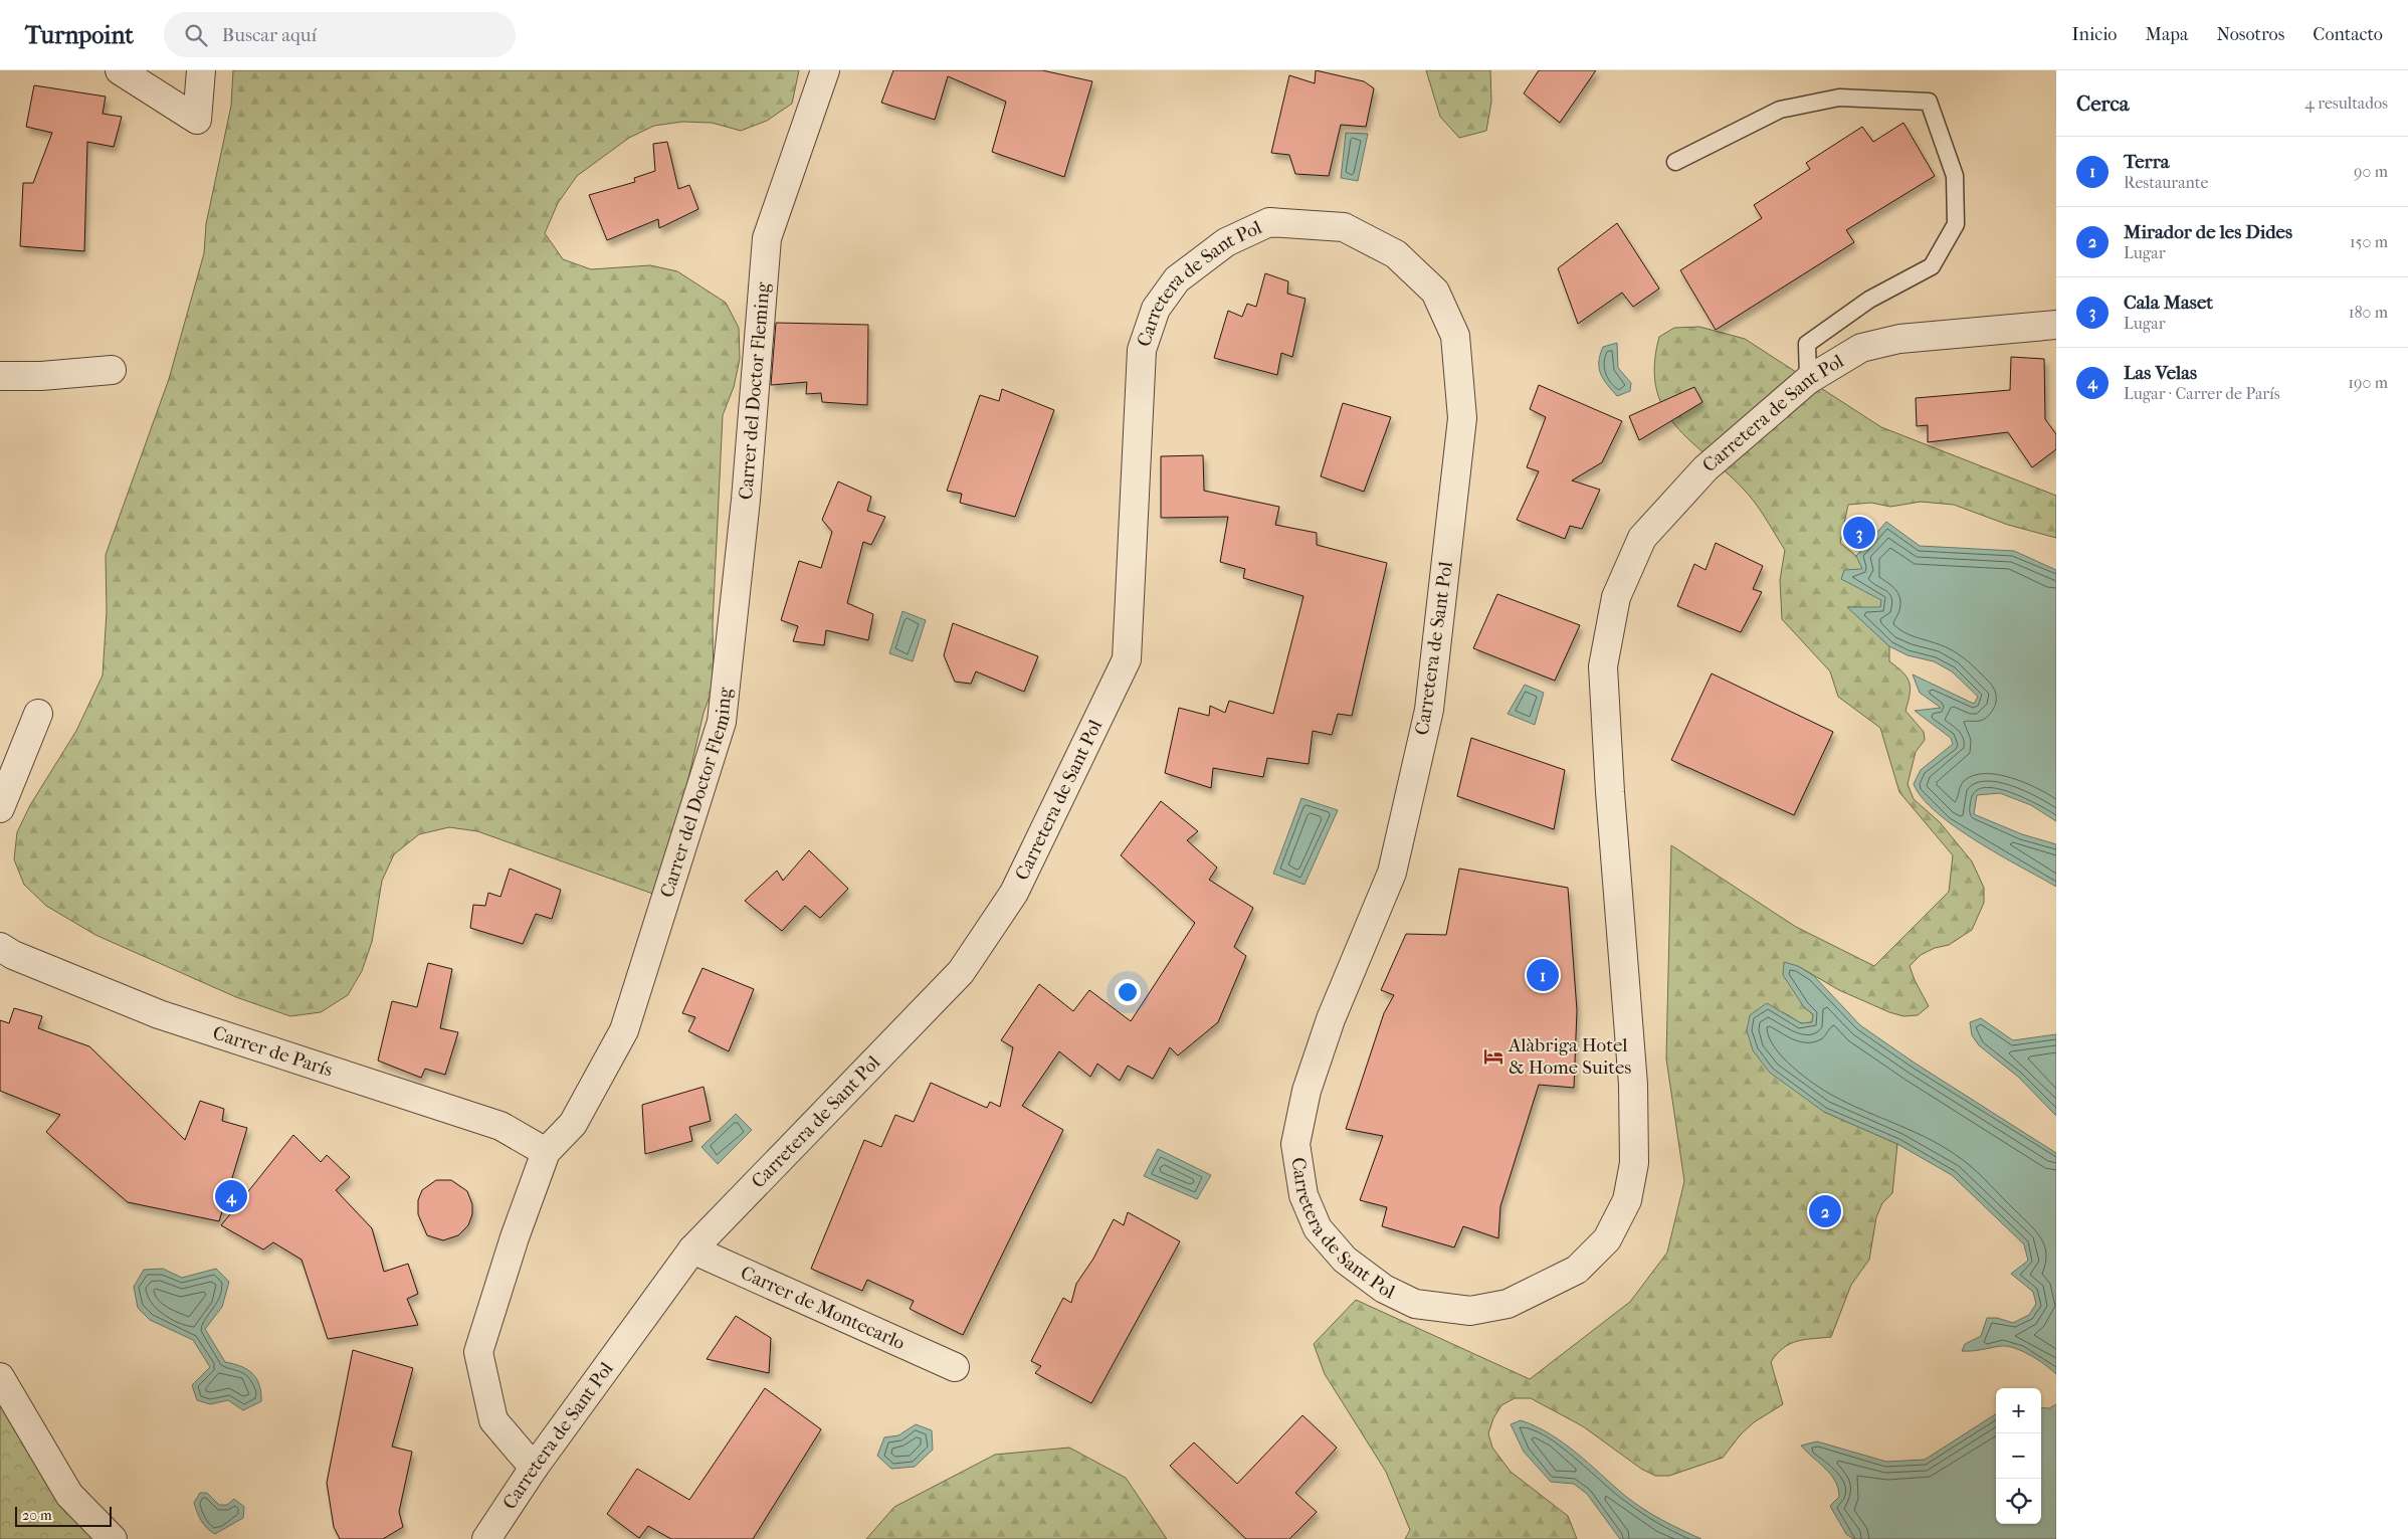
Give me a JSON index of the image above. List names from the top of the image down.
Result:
{
  "streets": {
    "street": [
      "Carretera de Sant Pol",
      "Carrer del Doctor Fleming",
      "Carrer de París",
      "Carrer de Montecarlo"
    ]
  },
  "crossings": [
    ["Carretera de Sant Pol", "Carrer del Doctor Fleming"],
    ["Carretera de Sant Pol", "Carrer de Montecarlo"],
    ["Carrer del Doctor Fleming", "Carrer de París"]
  ],
  "places": {
    "hotel": ["Alàbriga Hotel & Home Suites"]
  },
  "scale_bar": "20 m",
  "page": {
    "header": "Turnpoint",
    "search": "Buscar aquí",
    "nav": [
      "Inicio",
      "Mapa",
      "Nosotros",
      "Contacto"
    ],
    "heading": ["Cerca", "4 resultados"],
    "list": [
      {
        "mark": "1",
        "name": "Terra",
        "note": "Restaurante",
        "value": "90 m"
      },
      {
        "mark": "2",
        "name": "Mirador de les Dides",
        "note": "Lugar",
        "value": "150 m"
      },
      {
        "mark": "3",
        "name": "Cala Maset",
        "note": "Lugar",
        "value": "180 m"
      },
      {
        "mark": "4",
        "name": "Las Velas",
        "note": "Lugar · Carrer de París",
        "value": "190 m"
      }
    ],
    "pins": [
      "3",
      "1",
      "4",
      "2"
    ],
    "map_buttons": ["+", "−"],
    "scale": "20 m"
  }
}
